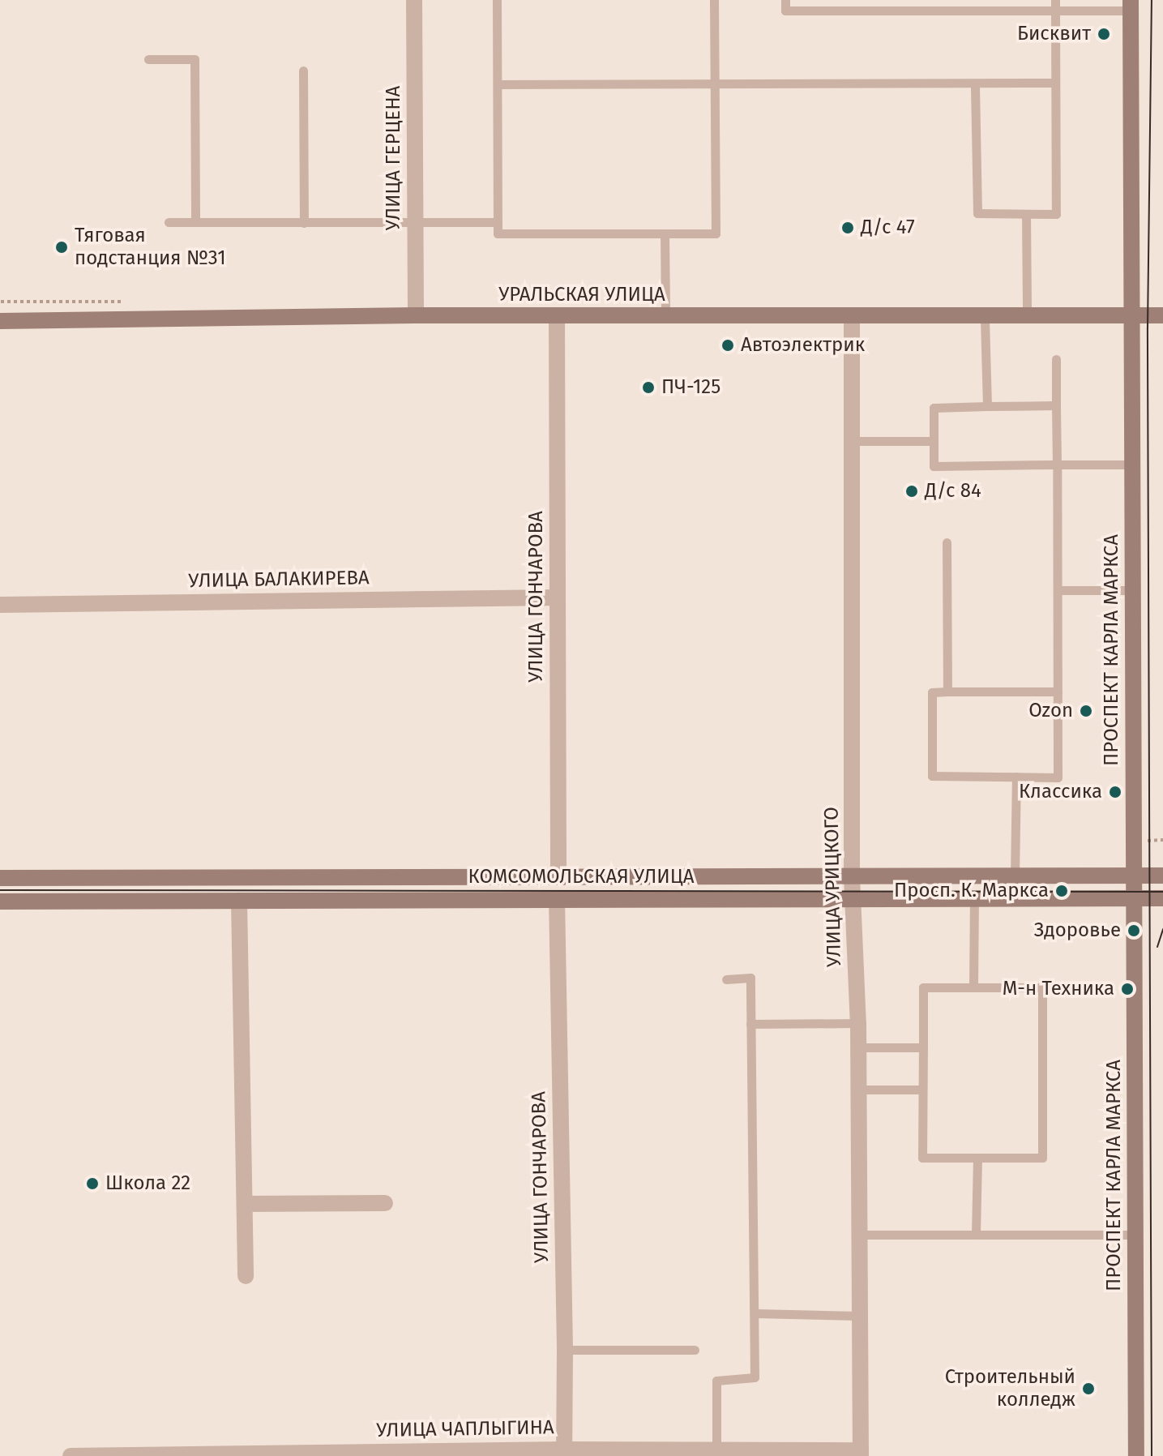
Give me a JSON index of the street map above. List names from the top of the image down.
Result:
{
  "streets": {
    "main road": ["УРАЛЬСКАЯ УЛИЦА", "ПРОСПЕКТ КАРЛА МАРКСА", "КОМСОМОЛЬСКАЯ УЛИЦА"],
    "street": [
      "УЛИЦА ГЕРЦЕНА",
      "УЛИЦА БАЛАКИРЕВА",
      "УЛИЦА ГОНЧАРОВА",
      "УЛИЦА УРИЦКОГО",
      "УЛИЦА ЧАПЛЫГИНА"
    ]
  },
  "crossings": [
    ["УЛИЦА ГЕРЦЕНА", "УРАЛЬСКАЯ УЛИЦА"],
    ["УРАЛЬСКАЯ УЛИЦА", "УЛИЦА ГОНЧАРОВА"],
    ["УРАЛЬСКАЯ УЛИЦА", "ПРОСПЕКТ КАРЛА МАРКСА"],
    ["УРАЛЬСКАЯ УЛИЦА", "УЛИЦА УРИЦКОГО"],
    ["УЛИЦА БАЛАКИРЕВА", "УЛИЦА ГОНЧАРОВА"],
    ["УЛИЦА ГОНЧАРОВА", "КОМСОМОЛЬСКАЯ УЛИЦА"],
    ["УЛИЦА ГОНЧАРОВА", "УЛИЦА ЧАПЛЫГИНА"],
    ["ПРОСПЕКТ КАРЛА МАРКСА", "КОМСОМОЛЬСКАЯ УЛИЦА"],
    ["КОМСОМОЛЬСКАЯ УЛИЦА", "УЛИЦА УРИЦКОГО"],
    ["УЛИЦА УРИЦКОГО", "УЛИЦА ЧАПЛЫГИНА"]
  ],
  "places": [
    "Бисквит",
    "Д/с 47",
    "Тяговая подстанция №31",
    "Автоэлектрик",
    "ПЧ-125",
    "Д/с 84",
    "Ozon",
    "Классика",
    "Просп. К. Маркса",
    "Здоровье",
    "М-н Техника",
    "Школа 22",
    "Строительный колледж"
  ]
}
